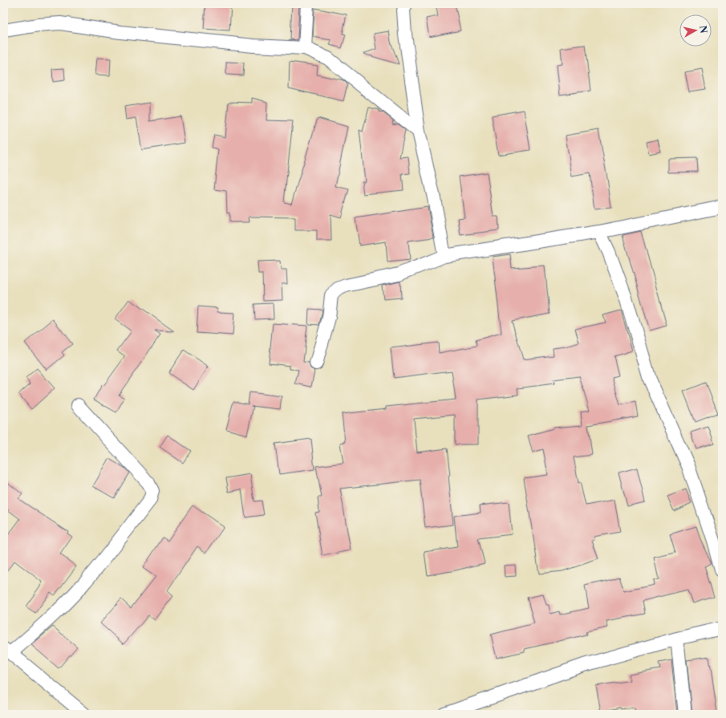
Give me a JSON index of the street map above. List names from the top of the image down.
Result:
{
  "north": "right"
}
